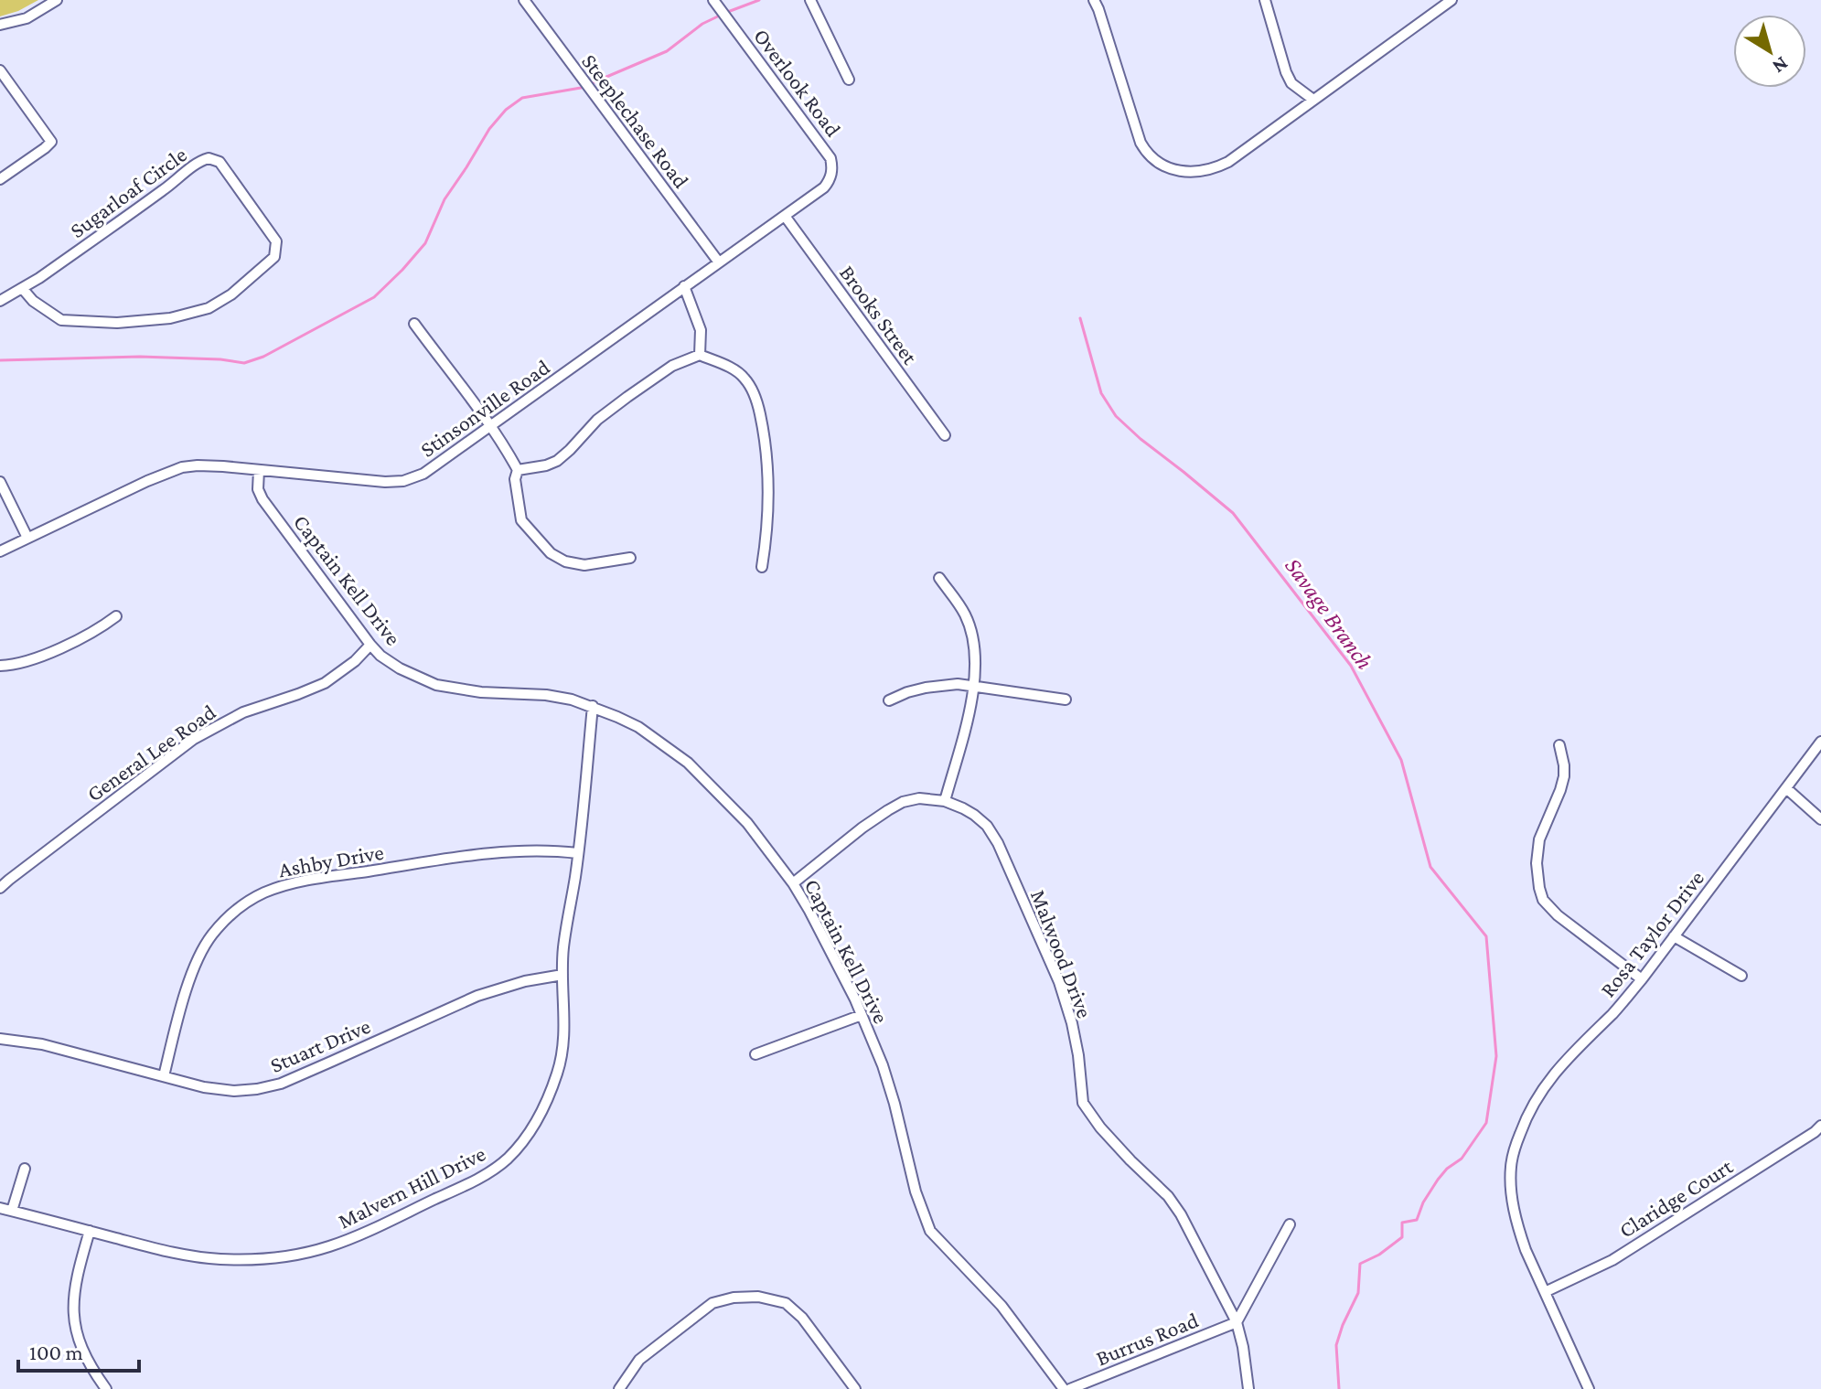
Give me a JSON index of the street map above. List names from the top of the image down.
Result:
{
  "streets": {
    "street": [
      "Overlook Road",
      "Steeplechase Road",
      "Sugarloaf Circle",
      "Brooks Street",
      "Stinsonville Road",
      "Captain Kell Drive",
      "General Lee Road",
      "Ashby Drive",
      "Rosa Taylor Drive",
      "Malwood Drive",
      "Stuart Drive",
      "Malvern Hill Drive",
      "Claridge Court",
      "Burrus Road"
    ]
  },
  "crossings": [
    ["Overlook Road", "Brooks Street"],
    ["Overlook Road", "Stinsonville Road"],
    ["Steeplechase Road", "Stinsonville Road"],
    ["Brooks Street", "Stinsonville Road"],
    ["Stinsonville Road", "Captain Kell Drive"],
    ["Captain Kell Drive", "General Lee Road"],
    ["Captain Kell Drive", "Malwood Drive"],
    ["Captain Kell Drive", "Malvern Hill Drive"],
    ["Ashby Drive", "Stuart Drive"],
    ["Ashby Drive", "Malvern Hill Drive"],
    ["Rosa Taylor Drive", "Claridge Court"],
    ["Malwood Drive", "Burrus Road"],
    ["Stuart Drive", "Malvern Hill Drive"]
  ],
  "water": ["Savage Branch"],
  "scale_bar": "100 m",
  "north": "bottom right"
}
